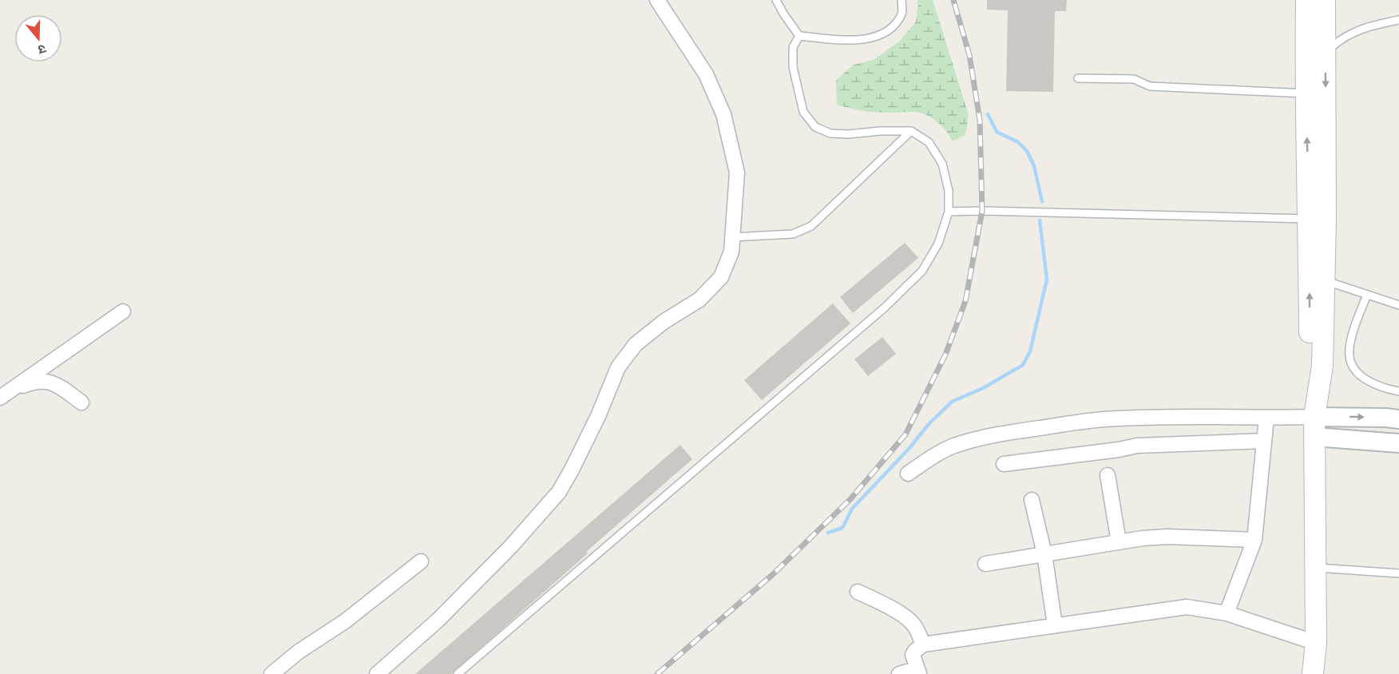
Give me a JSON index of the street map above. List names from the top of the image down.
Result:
{
  "north": "bottom"
}
